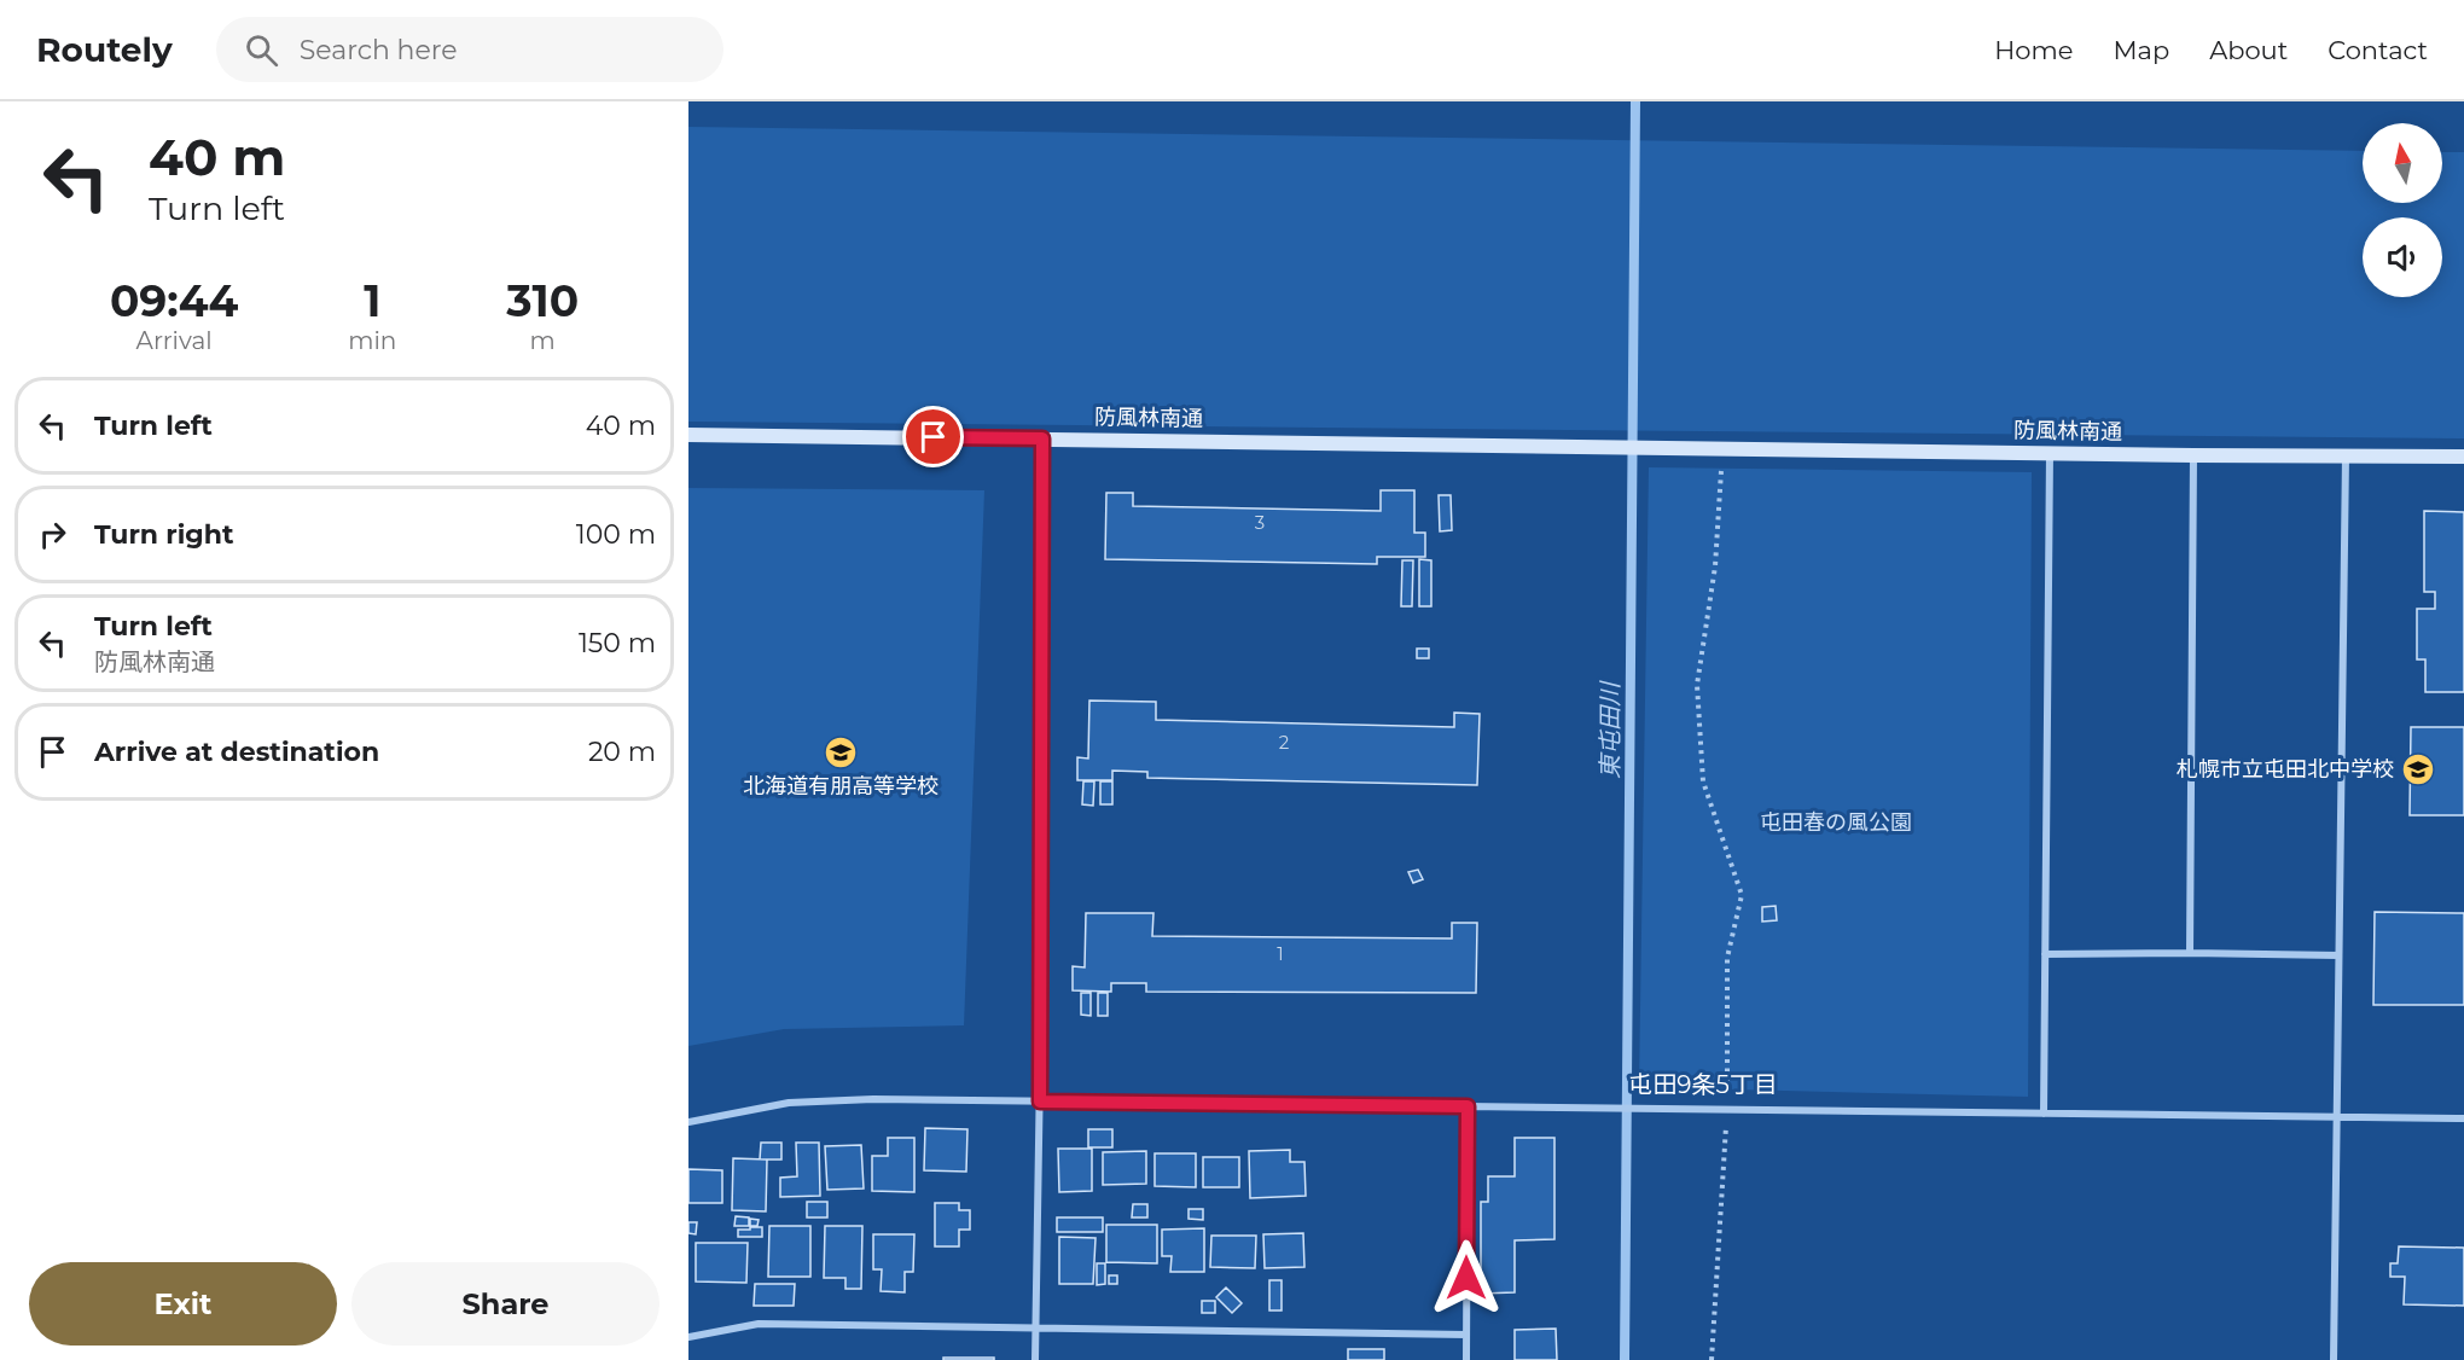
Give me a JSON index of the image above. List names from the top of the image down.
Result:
{
  "streets": {
    "street": ["防風林南通"]
  },
  "districts": ["屯田9条5丁目"],
  "water": ["東屯田川"],
  "parks": ["屯田春の風公園"],
  "places": {
    "school or university": ["北海道有朋高等学校", "札幌市立屯田北中学校"]
  },
  "house_numbers": ["3", "2", "1"],
  "north": "top",
  "page": {
    "header": "Routely",
    "search": "Search here",
    "nav": [
      "Home",
      "Map",
      "About",
      "Contact"
    ],
    "turn": ["40 m", "Turn left"],
    "eta": [
      "09:44",
      "Arrival",
      "1",
      "min",
      "310",
      "m"
    ],
    "list": [
      {
        "name": "Turn left",
        "value": "40 m"
      },
      {
        "name": "Turn right",
        "value": "100 m"
      },
      {
        "name": "Turn left",
        "note": "防風林南通",
        "value": "150 m"
      },
      {
        "name": "Arrive at destination",
        "value": "20 m"
      }
    ],
    "buttons": ["Exit", "Share"]
  }
}
